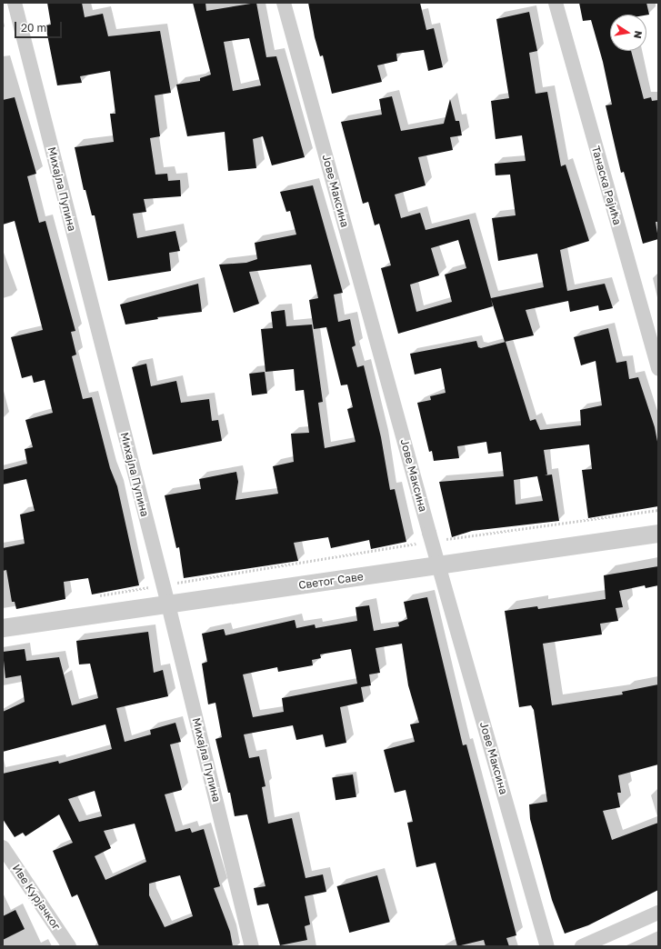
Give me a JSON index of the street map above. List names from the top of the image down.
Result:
{
  "streets": {
    "street": [
      "Танаска Рајића",
      "Михајла Пупина",
      "Јове Максина",
      "Светог Саве",
      "Иве Курјачког"
    ]
  },
  "crossings": [
    ["Михајла Пупина", "Светог Саве"],
    ["Јове Максина", "Светог Саве"]
  ],
  "scale_bar": "20 m",
  "north": "right"
}
